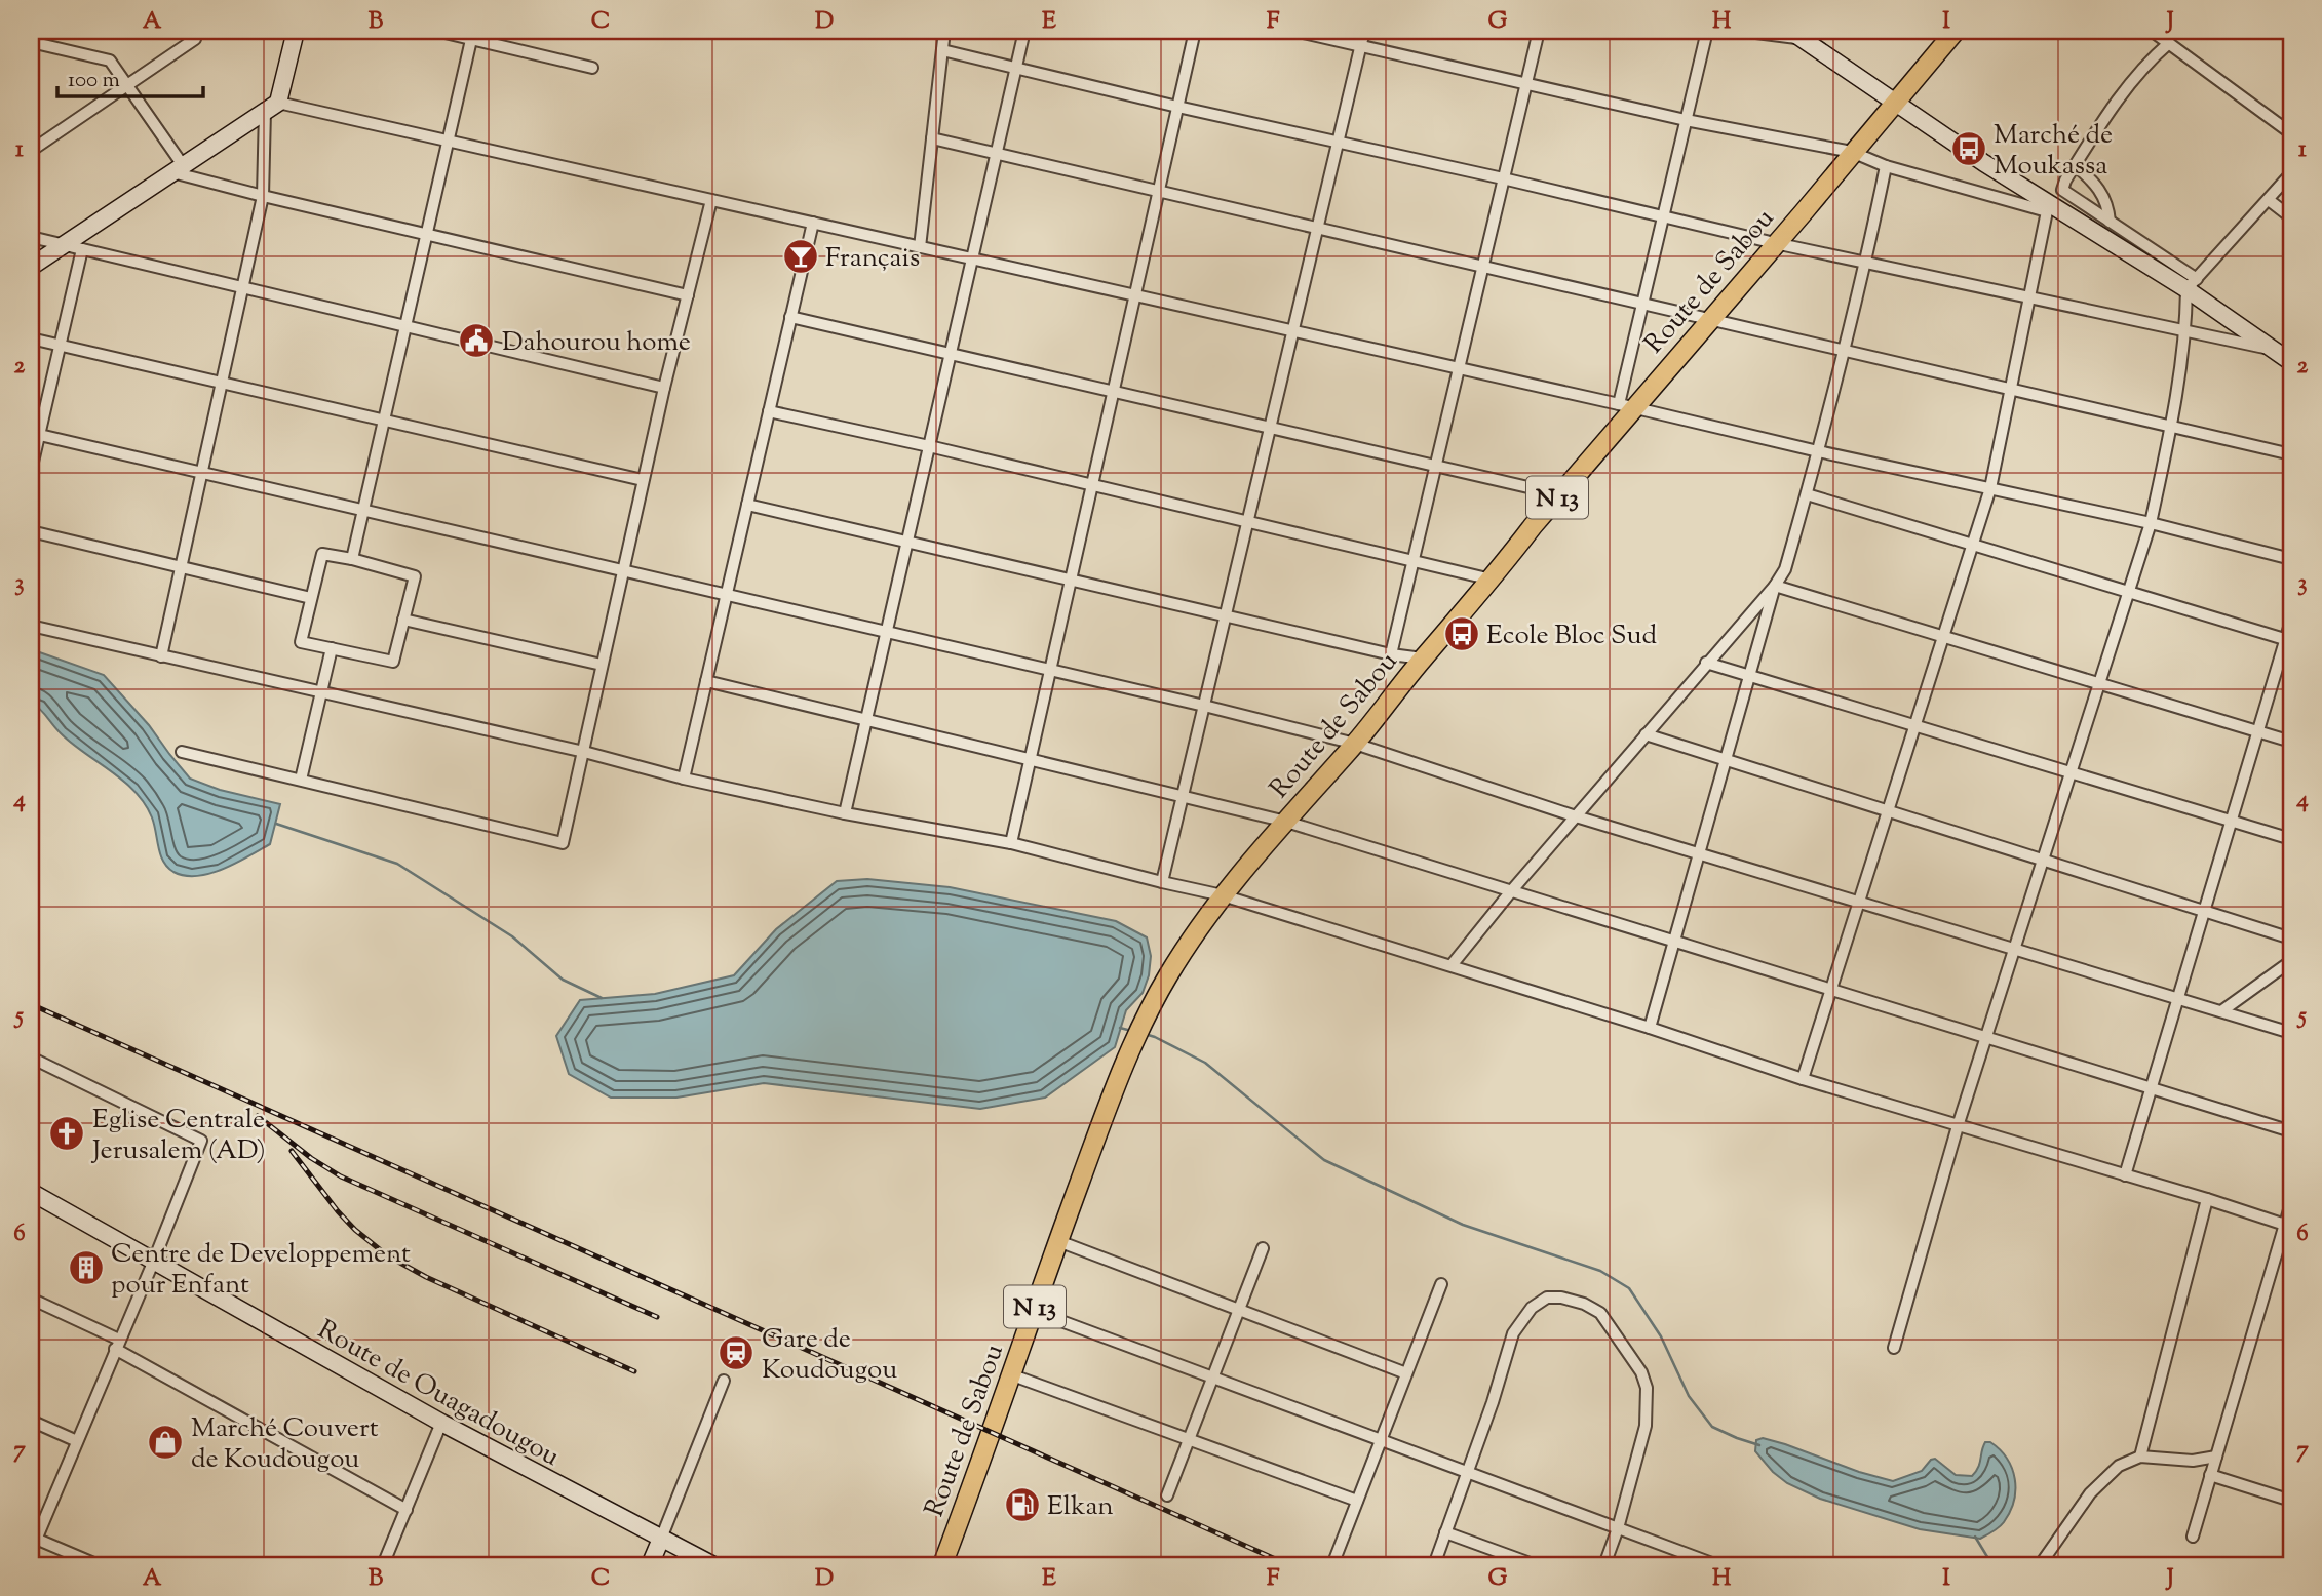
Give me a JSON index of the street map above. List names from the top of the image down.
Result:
{
  "streets": {
    "main road": ["Route de Sabou", "N 13"],
    "street": ["Route de Ouagadougou"]
  },
  "places": {
    "bus stop": ["Marché de Moukassa", "Ecole Bloc Sud"],
    "bar": ["Français"],
    "public building": ["Dahourou home"],
    "church": ["Eglise Centrale Jerusalem (AD)"],
    "building": ["Centre de Developpement pour Enfant"],
    "station": ["Gare de Koudougou"],
    "shop": ["Marché Couvert de Koudougou"],
    "fuel station": ["Elkan"]
  },
  "scale_bar": "100 m",
  "grid": {
    "columns": [
      "A",
      "B",
      "C",
      "D",
      "E",
      "F",
      "G",
      "H",
      "I",
      "J"
    ],
    "rows": [
      "1",
      "2",
      "3",
      "4",
      "5",
      "6",
      "7"
    ]
  }
}
